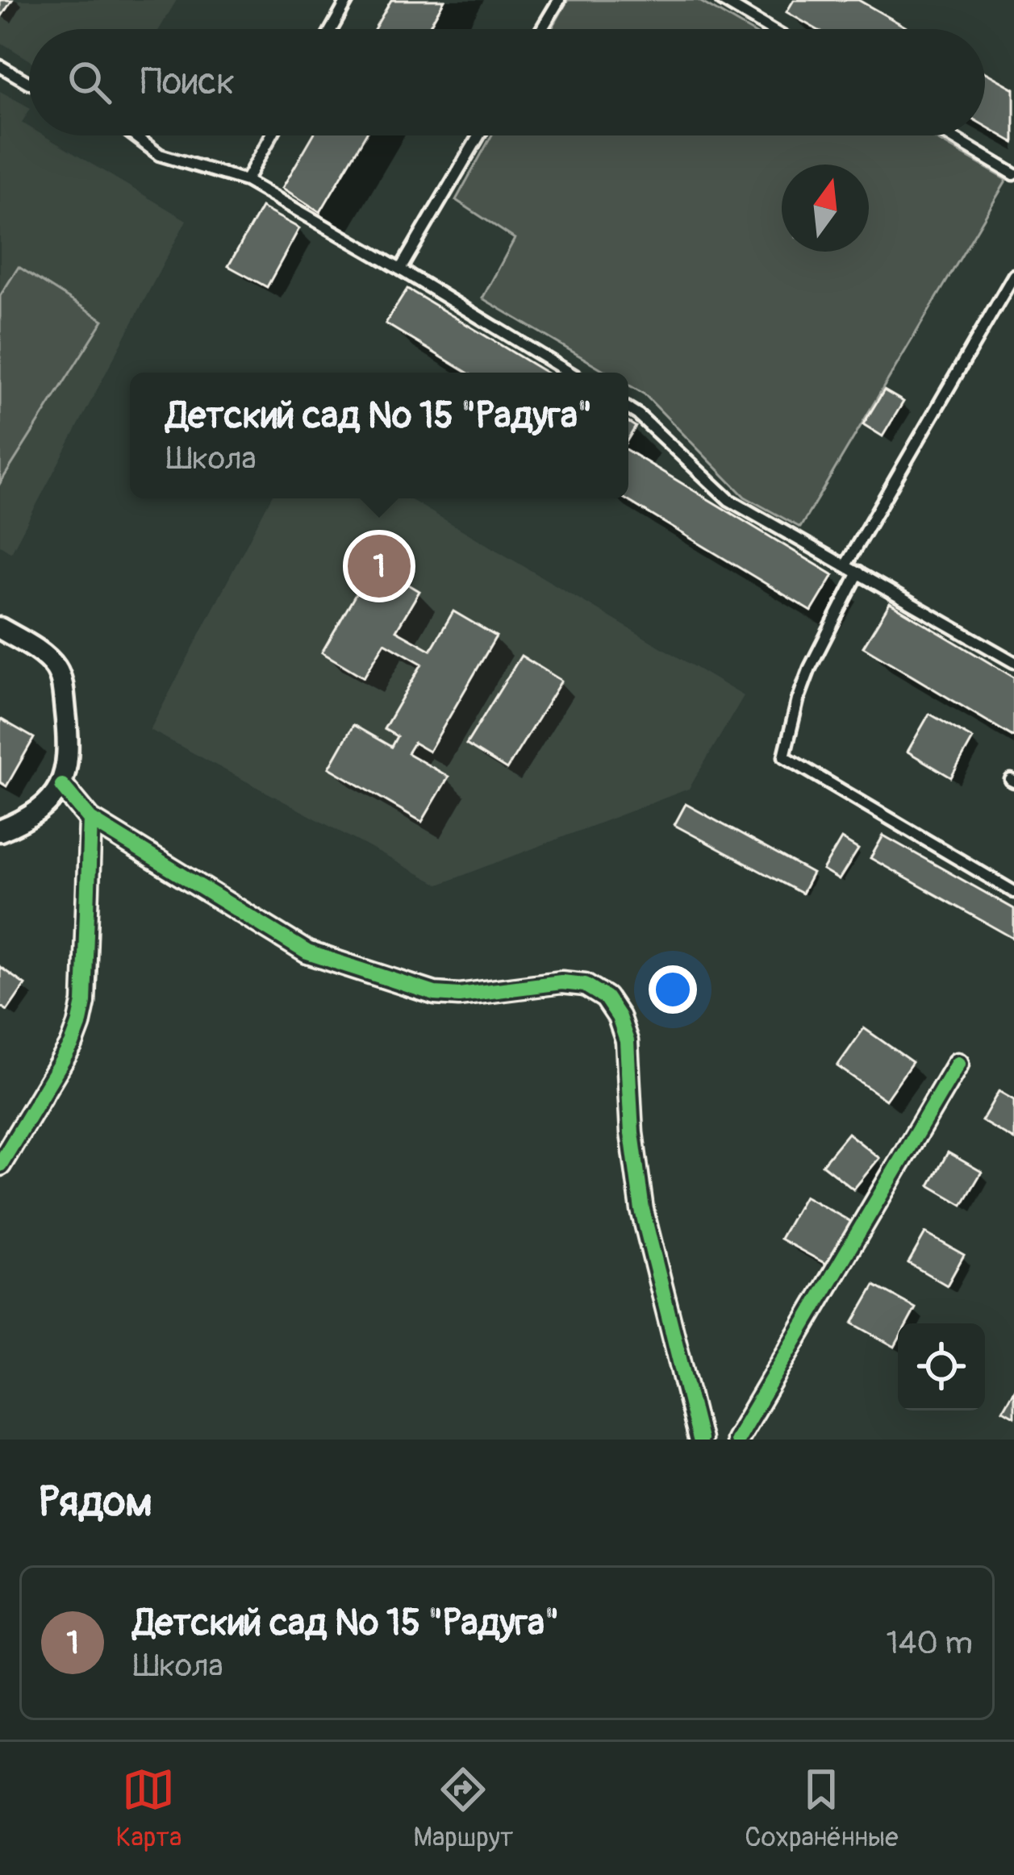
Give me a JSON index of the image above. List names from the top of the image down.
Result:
{
  "north": "top",
  "page": {
    "search": "Поиск",
    "popup": ["Детский сад № 15 \"Радуга\"", "Школа"],
    "pins": "1",
    "heading": "Рядом",
    "list": [
      {
        "mark": "1",
        "name": "Детский сад № 15 \"Радуга\"",
        "note": "Школа",
        "value": "140 m"
      }
    ],
    "nav": ["Карта", "Маршрут", "Сохранённые"]
  }
}
